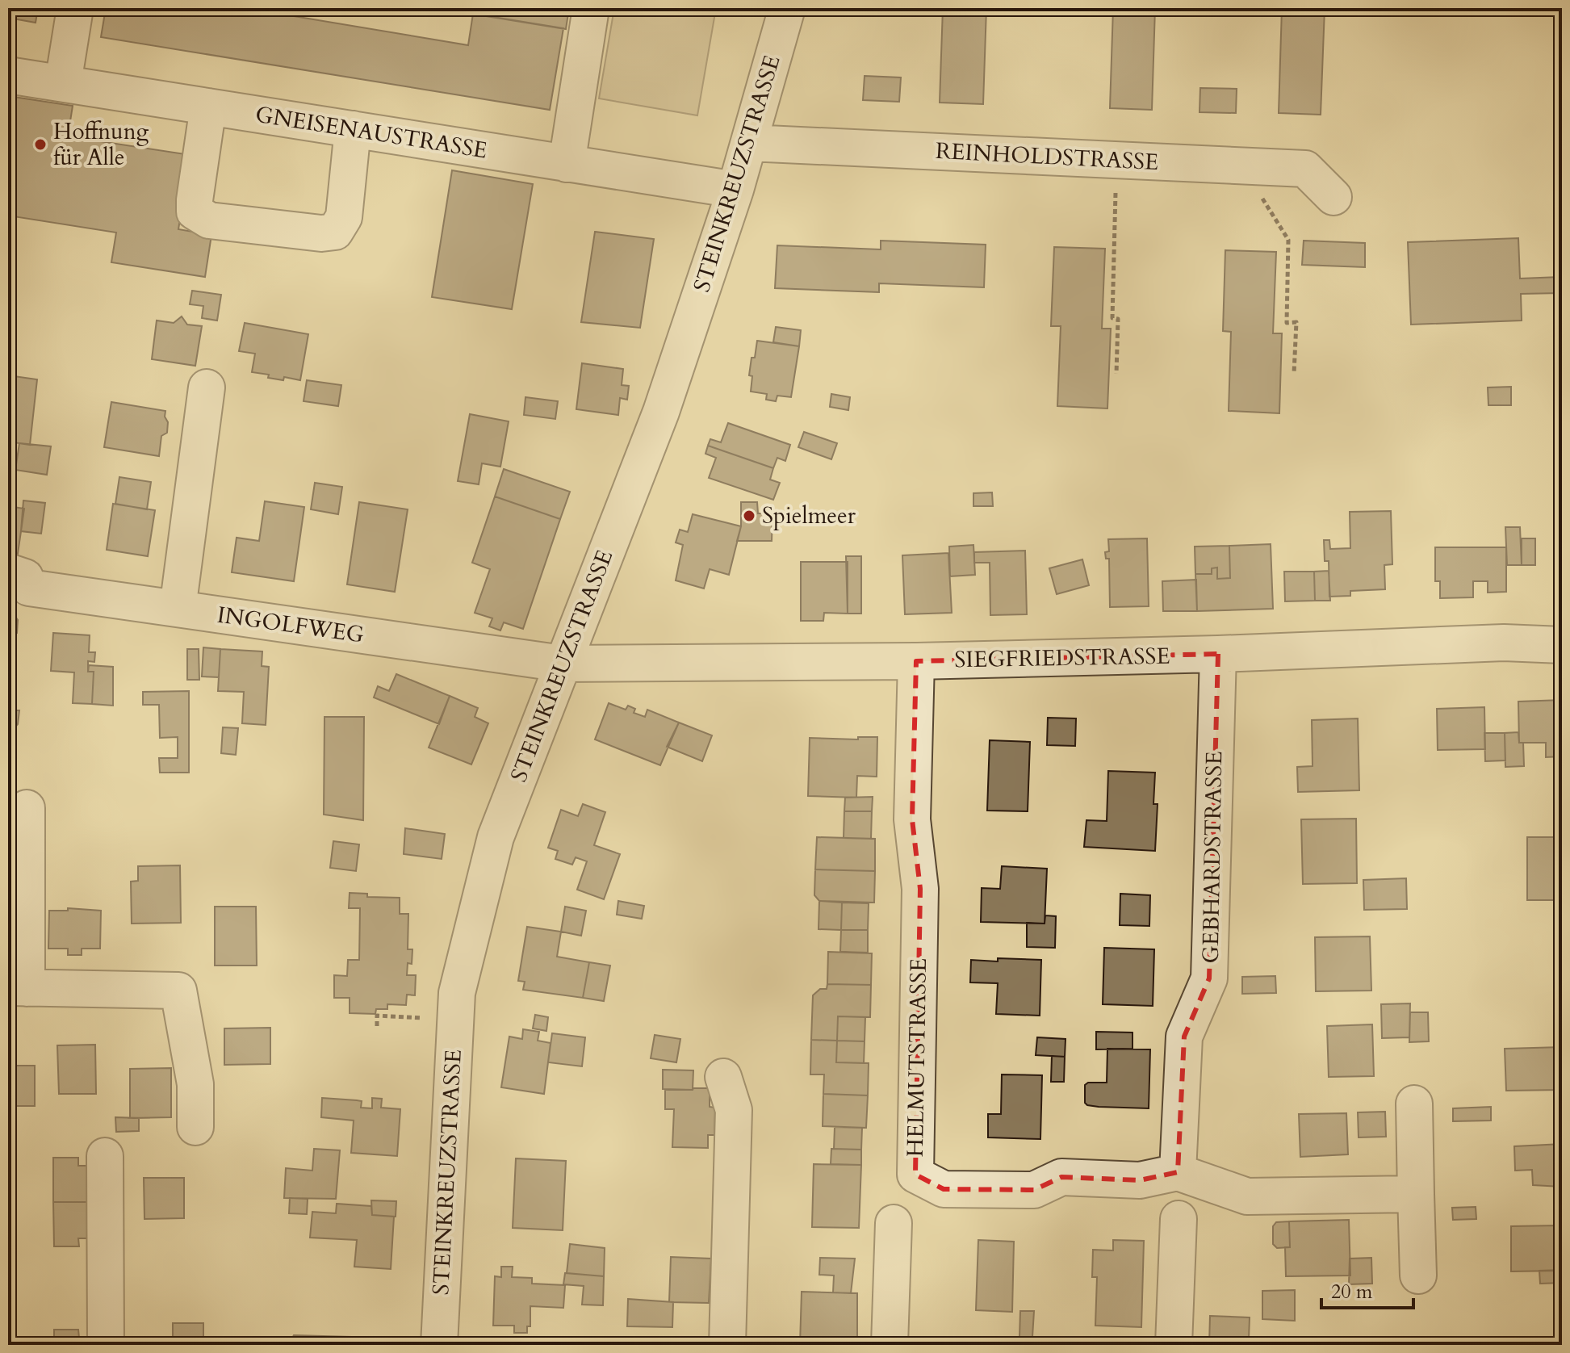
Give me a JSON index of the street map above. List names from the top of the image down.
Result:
{
  "streets": {
    "street": [
      "GNEISENAUSTRASSE",
      "REINHOLDSTRASSE",
      "STEINKREUZSTRASSE",
      "INGOLFWEG",
      "SIEGFRIEDSTRASSE",
      "GEBHARDSTRASSE",
      "HELMUTSTRASSE"
    ]
  },
  "crossings": [
    ["GNEISENAUSTRASSE", "STEINKREUZSTRASSE"],
    ["REINHOLDSTRASSE", "STEINKREUZSTRASSE"],
    ["STEINKREUZSTRASSE", "INGOLFWEG"],
    ["STEINKREUZSTRASSE", "SIEGFRIEDSTRASSE"],
    ["INGOLFWEG", "SIEGFRIEDSTRASSE"],
    ["SIEGFRIEDSTRASSE", "GEBHARDSTRASSE"],
    ["SIEGFRIEDSTRASSE", "HELMUTSTRASSE"],
    ["GEBHARDSTRASSE", "HELMUTSTRASSE"]
  ],
  "places": ["Hoffnung für Alle", "Spielmeer"],
  "scale_bar": "20 m"
}
